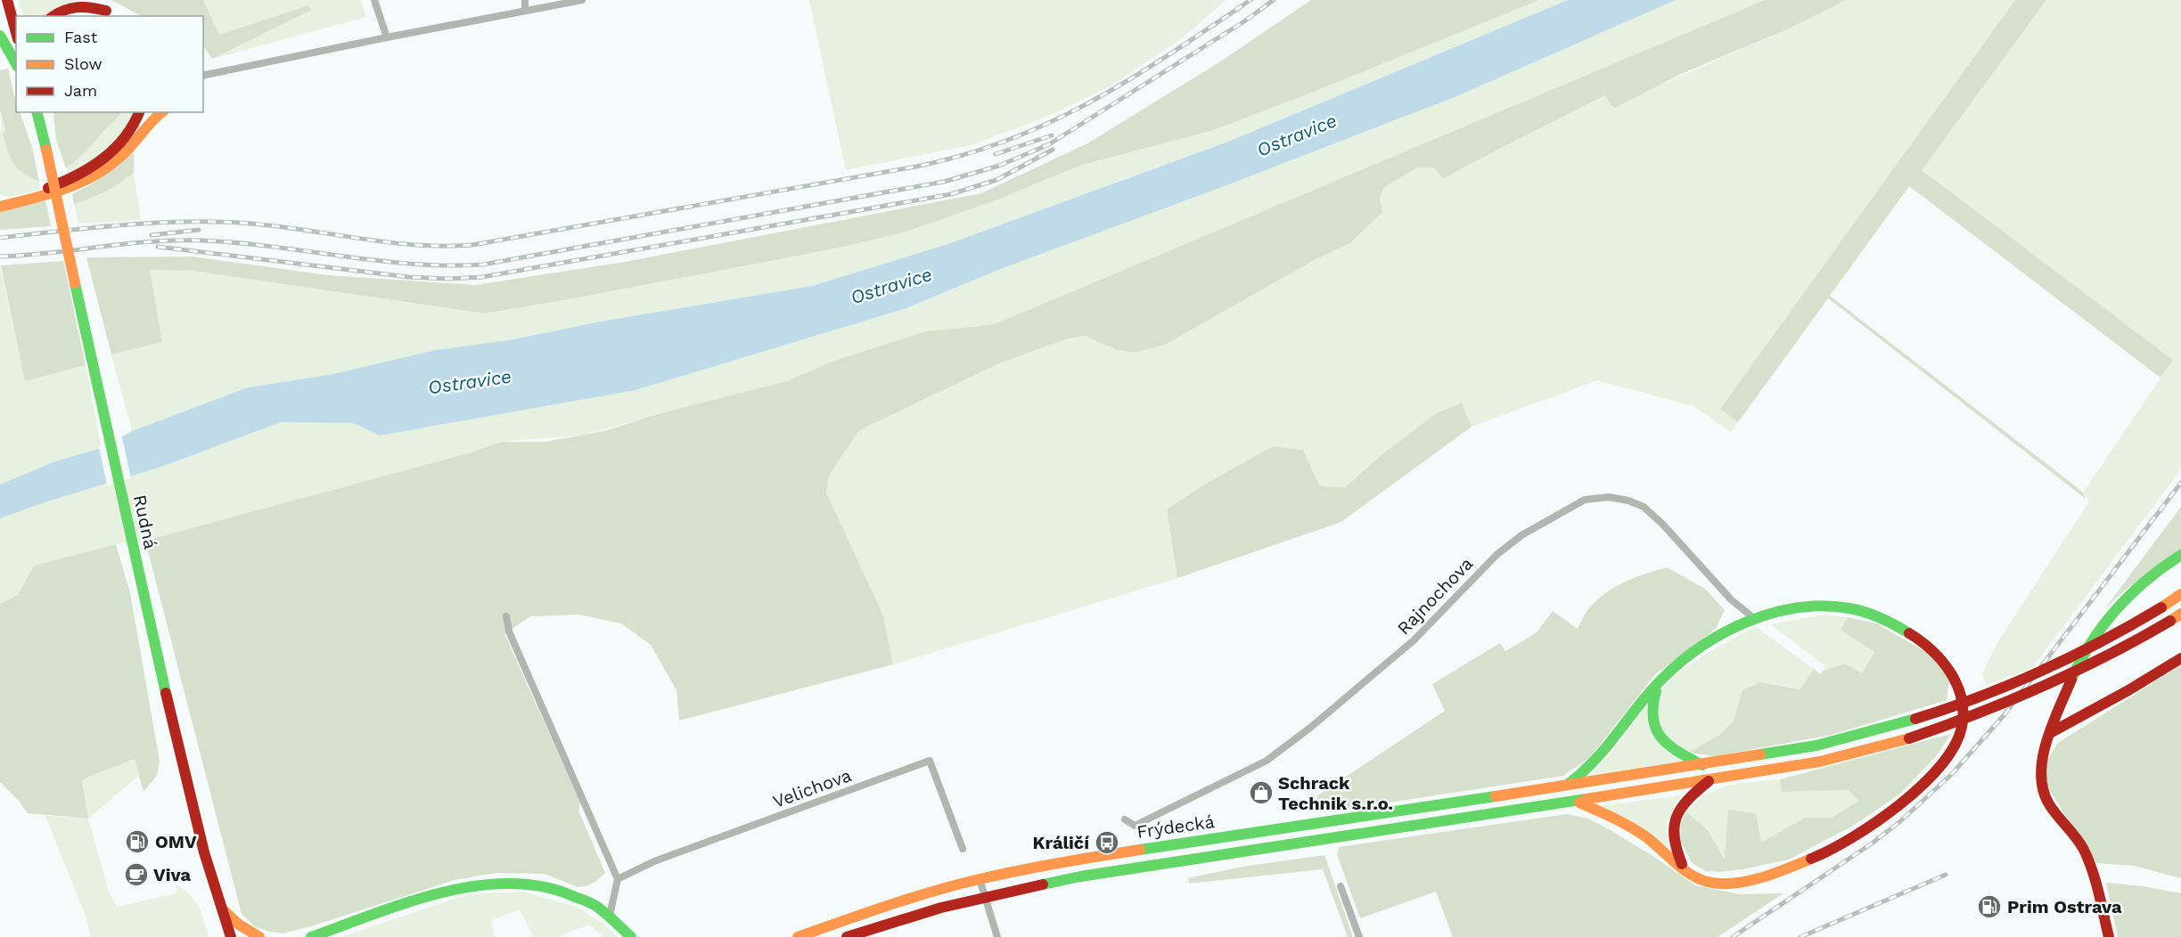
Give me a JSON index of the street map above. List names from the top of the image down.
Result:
{
  "streets": {
    "main road": ["Rudná", "Frýdecká"],
    "street": ["Rajnochova", "Velichova"]
  },
  "water": ["Ostravice"],
  "places": {
    "shop": ["Schrack Technik s.r.o."],
    "fuel station": ["OMV", "Prim Ostrava"],
    "bus stop": ["Králičí"],
    "cafe": ["Viva"]
  },
  "legend": ["Fast", "Slow", "Jam"]
}
